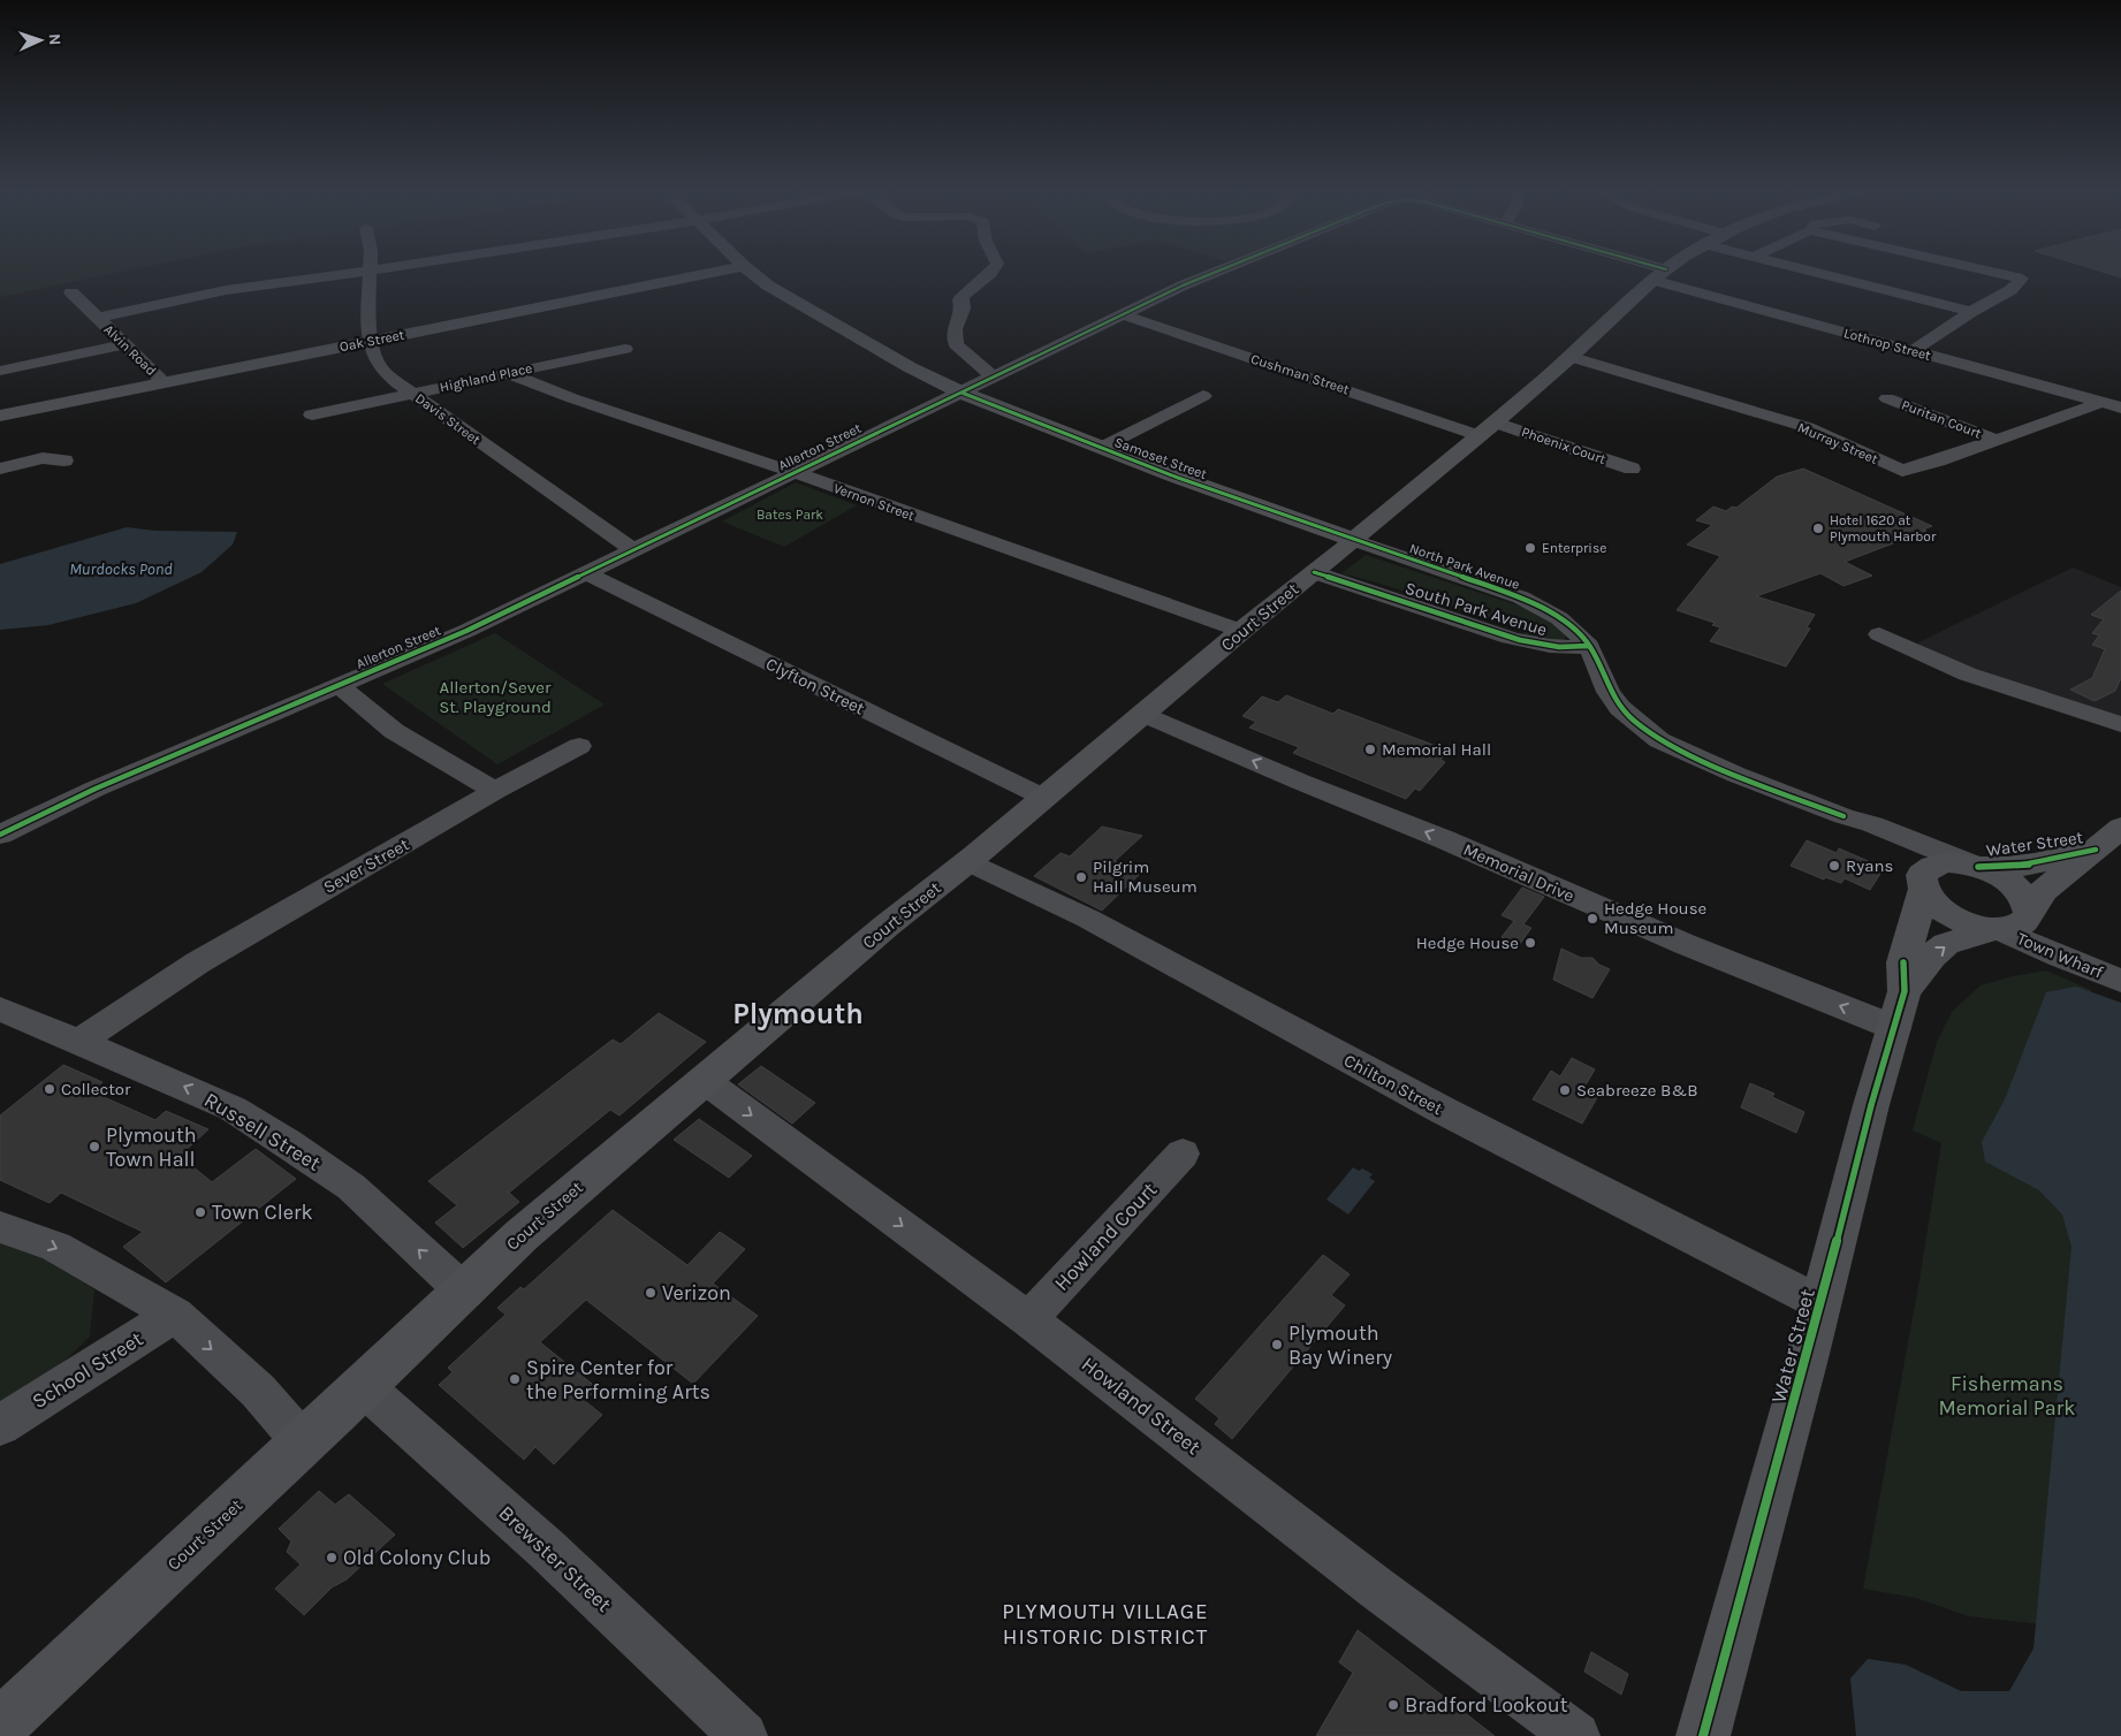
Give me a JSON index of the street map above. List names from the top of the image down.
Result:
{
  "streets": {
    "main road": [
      "Oak Street",
      "Samoset Street",
      "Court Street",
      "Water Street"
    ],
    "street": [
      "Lothrop Street",
      "Alvin Road",
      "Cushman Street",
      "Highland Place",
      "Davis Street",
      "Puritan Court",
      "Murray Street",
      "Phoenix Court",
      "Allerton Street",
      "Vernon Street",
      "North Park Avenue",
      "South Park Avenue",
      "Clyfton Street",
      "Sever Street",
      "Memorial Drive",
      "Town Wharf",
      "Chilton Street",
      "Russell Street",
      "Howland Court",
      "School Street",
      "Howland Street",
      "Brewster Street"
    ]
  },
  "crossings": [
    ["Oak Street", "Alvin Road"],
    ["Oak Street", "Davis Street"],
    ["Lothrop Street", "Murray Street"],
    ["Lothrop Street", "Allerton Street"],
    ["Lothrop Street", "Court Street"],
    ["Cushman Street", "Allerton Street"],
    ["Cushman Street", "Court Street"],
    ["Highland Place", "Davis Street"],
    ["Highland Place", "Vernon Street"],
    ["Davis Street", "Allerton Street"],
    ["Puritan Court", "Murray Street"],
    ["Murray Street", "Court Street"],
    ["Phoenix Court", "Court Street"],
    ["Allerton Street", "Samoset Street"],
    ["Allerton Street", "Vernon Street"],
    ["Allerton Street", "Court Street"],
    ["Allerton Street", "Clyfton Street"],
    ["Samoset Street", "North Park Avenue"],
    ["Samoset Street", "Court Street"],
    ["Vernon Street", "Court Street"],
    ["North Park Avenue", "South Park Avenue"],
    ["North Park Avenue", "Court Street"],
    ["South Park Avenue", "Court Street"],
    ["Court Street", "Clyfton Street"],
    ["Court Street", "Memorial Drive"],
    ["Court Street", "Chilton Street"],
    ["Court Street", "Russell Street"],
    ["Court Street", "Howland Street"],
    ["Court Street", "Brewster Street"],
    ["Water Street", "Memorial Drive"],
    ["Water Street", "Town Wharf"],
    ["Water Street", "Chilton Street"],
    ["Sever Street", "Russell Street"],
    ["Howland Court", "Howland Street"]
  ],
  "one_way": ["Howland Street"],
  "districts": ["Plymouth", "PLYMOUTH VILLAGE HISTORIC DISTRICT"],
  "water": ["Murdocks Pond"],
  "parks": ["Bates Park", "Allerton/Sever St. Playground", "Fishermans Memorial Park"],
  "places": [
    "Hotel 1620 at Plymouth Harbor",
    "Enterprise",
    "Memorial Hall",
    "Ryans",
    "Pilgrim Hall Museum",
    "Hedge House Museum",
    "Hedge House",
    "Collector",
    "Seabreeze B&B",
    "Plymouth Town Hall",
    "Town Clerk",
    "Verizon",
    "Plymouth Bay Winery",
    "Spire Center for the Performing Arts",
    "Old Colony Club",
    "Bradford Lookout"
  ],
  "north": "right"
}
